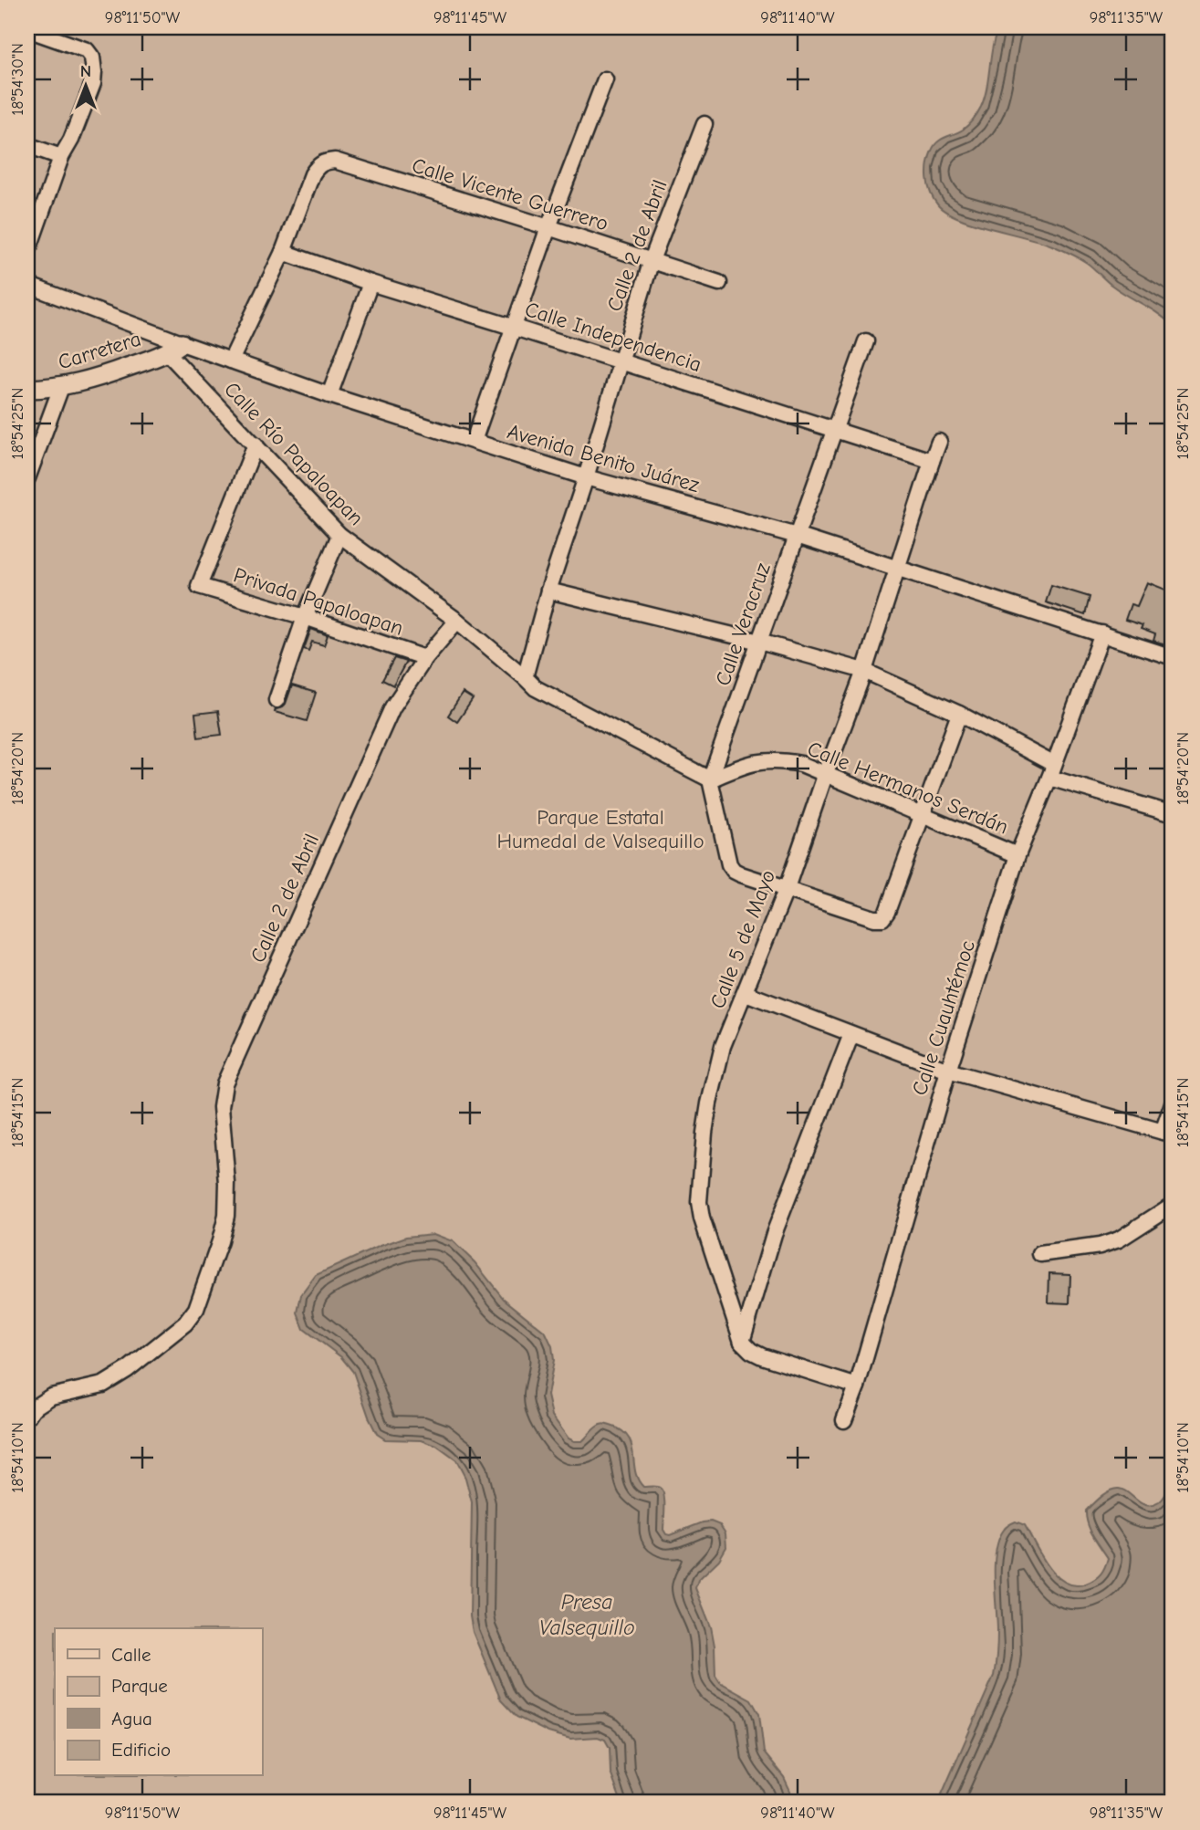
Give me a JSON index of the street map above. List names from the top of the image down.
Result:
{
  "streets": {
    "street": [
      "Calle Vicente Guerrero",
      "Calle 2 de Abril",
      "Calle Independencia",
      "Carretera",
      "Calle Río Papaloapan",
      "Avenida Benito Juárez",
      "Privada Papaloapan",
      "Calle Veracruz",
      "Calle Hermanos Serdán",
      "Calle 5 de Mayo",
      "Calle Cuauhtémoc"
    ]
  },
  "crossings": [
    ["Calle Vicente Guerrero", "Calle 2 de Abril"],
    ["Calle Vicente Guerrero", "Calle Independencia"],
    ["Calle 2 de Abril", "Calle Independencia"],
    ["Calle 2 de Abril", "Calle Río Papaloapan"],
    ["Calle 2 de Abril", "Avenida Benito Juárez"],
    ["Calle 2 de Abril", "Privada Papaloapan"],
    ["Calle Independencia", "Calle Veracruz"],
    ["Calle Independencia", "Calle 5 de Mayo"],
    ["Carretera", "Calle Río Papaloapan"],
    ["Carretera", "Avenida Benito Juárez"],
    ["Calle Río Papaloapan", "Avenida Benito Juárez"],
    ["Calle Río Papaloapan", "Privada Papaloapan"],
    ["Calle Río Papaloapan", "Calle Veracruz"],
    ["Calle Río Papaloapan", "Calle Hermanos Serdán"],
    ["Avenida Benito Juárez", "Calle Veracruz"],
    ["Avenida Benito Juárez", "Calle 5 de Mayo"],
    ["Avenida Benito Juárez", "Calle Cuauhtémoc"],
    ["Calle Veracruz", "Calle Hermanos Serdán"],
    ["Calle Hermanos Serdán", "Calle 5 de Mayo"],
    ["Calle Hermanos Serdán", "Calle Cuauhtémoc"]
  ],
  "water": ["Presa Valsequillo"],
  "parks": ["Parque Estatal Humedal de Valsequillo"],
  "legend": [
    "Calle",
    "Parque",
    "Agua",
    "Edificio"
  ],
  "north": "top",
  "coordinates": [
    "98°11'50\"W",
    "98°11'45\"W",
    "98°11'40\"W",
    "98°11'35\"W",
    "18°54'30\"N",
    "18°54'25\"N",
    "18°54'20\"N",
    "18°54'15\"N",
    "18°54'10\"N"
  ]
}
